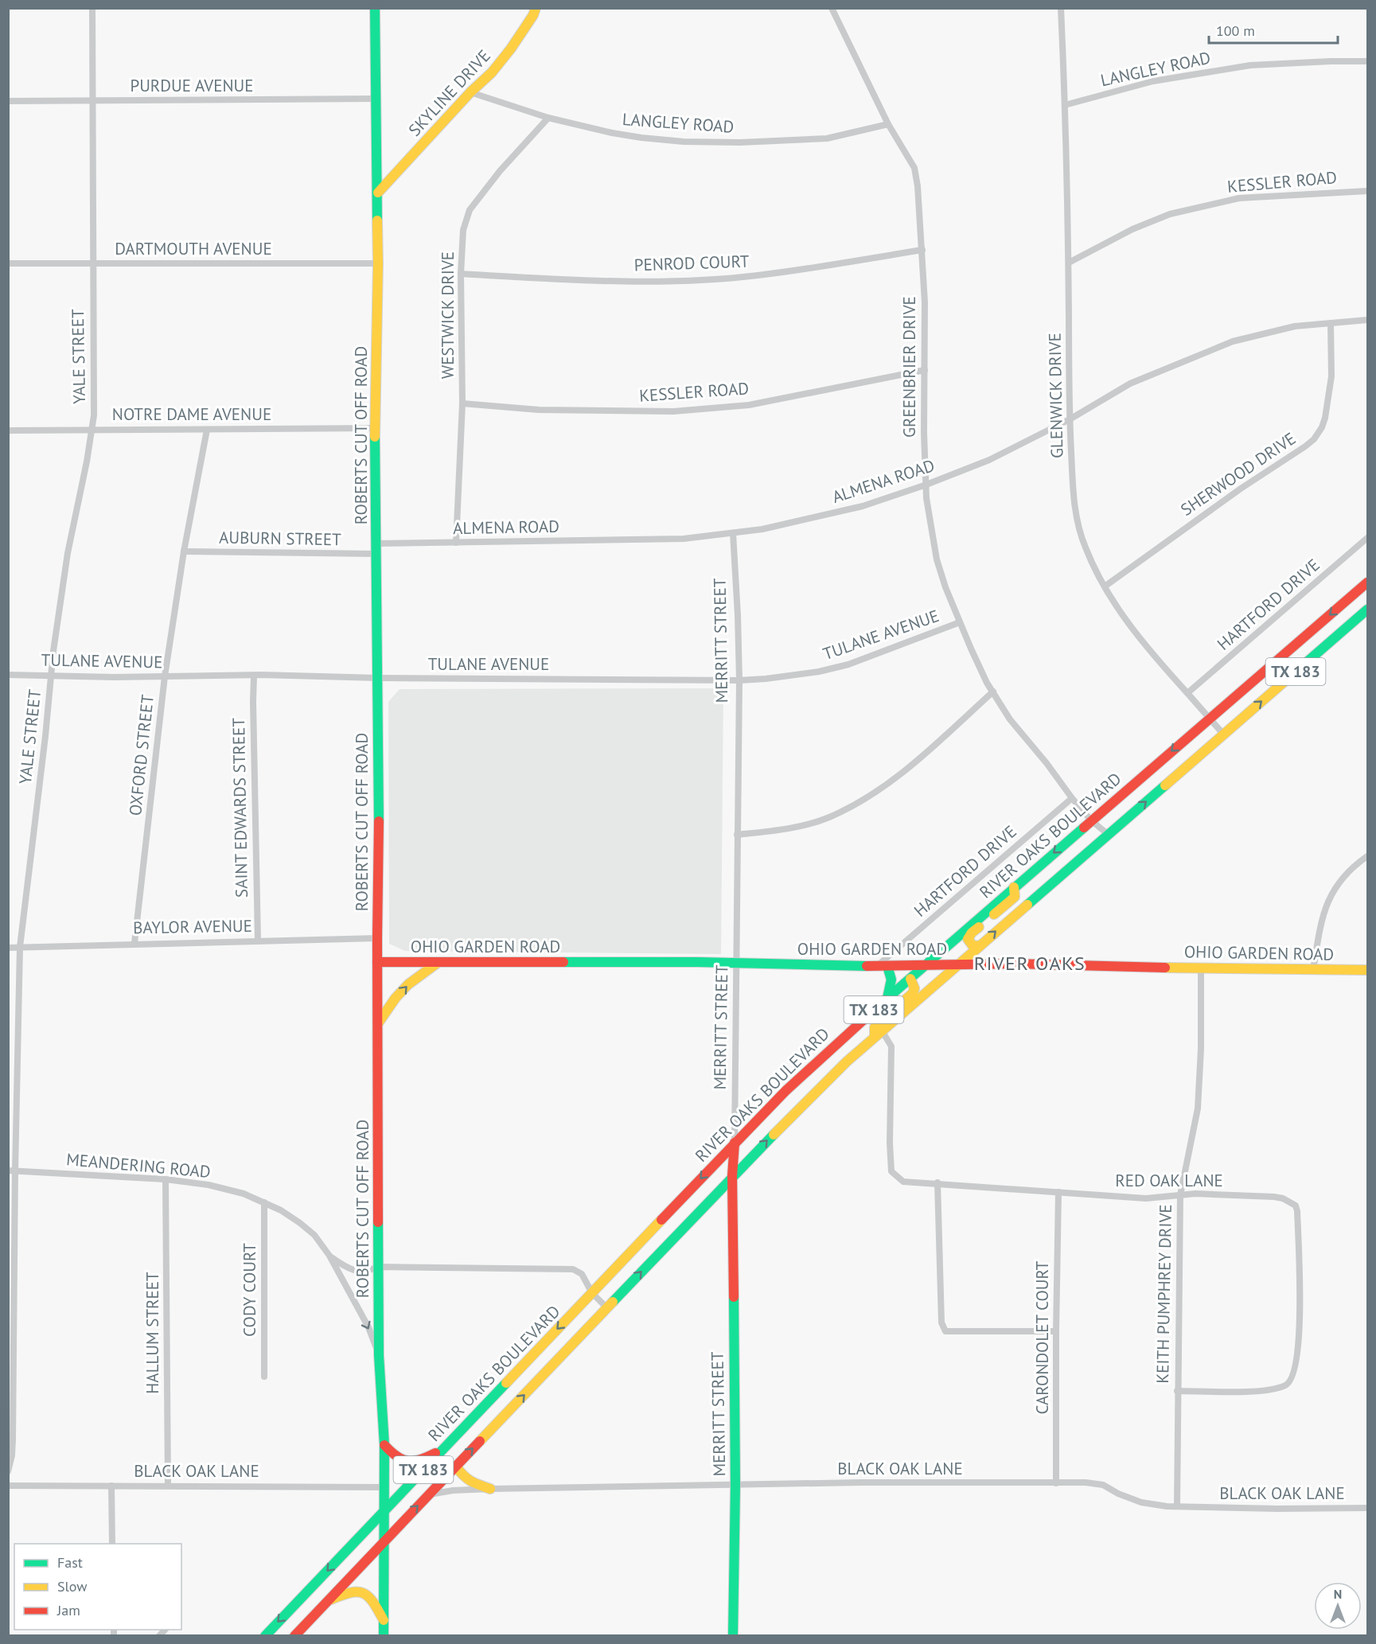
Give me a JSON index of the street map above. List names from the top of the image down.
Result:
{
  "streets": {
    "street": [
      "LANGLEY ROAD",
      "PURDUE AVENUE",
      "SKYLINE DRIVE",
      "KESSLER ROAD",
      "DARTMOUTH AVENUE",
      "PENROD COURT",
      "WESTWICK DRIVE",
      "YALE STREET",
      "GREENBRIER DRIVE",
      "GLENWICK DRIVE",
      "NOTRE DAME AVENUE",
      "ROBERTS CUT OFF ROAD",
      "SHERWOOD DRIVE",
      "ALMENA ROAD",
      "AUBURN STREET",
      "HARTFORD DRIVE",
      "TULANE AVENUE",
      "MERRITT STREET",
      "TX 183",
      "OXFORD STREET",
      "SAINT EDWARDS STREET",
      "RIVER OAKS BOULEVARD",
      "BAYLOR AVENUE",
      "OHIO GARDEN ROAD",
      "MEANDERING ROAD",
      "RED OAK LANE",
      "CODY COURT",
      "KEITH PUMPHREY DRIVE",
      "HALLUM STREET",
      "CARONDOLET COURT",
      "BLACK OAK LANE"
    ]
  },
  "crossings": [
    ["LANGLEY ROAD", "SKYLINE DRIVE"],
    ["LANGLEY ROAD", "WESTWICK DRIVE"],
    ["LANGLEY ROAD", "GREENBRIER DRIVE"],
    ["LANGLEY ROAD", "GLENWICK DRIVE"],
    ["PURDUE AVENUE", "YALE STREET"],
    ["PURDUE AVENUE", "ROBERTS CUT OFF ROAD"],
    ["SKYLINE DRIVE", "ROBERTS CUT OFF ROAD"],
    ["KESSLER ROAD", "WESTWICK DRIVE"],
    ["KESSLER ROAD", "GREENBRIER DRIVE"],
    ["KESSLER ROAD", "GLENWICK DRIVE"],
    ["DARTMOUTH AVENUE", "YALE STREET"],
    ["DARTMOUTH AVENUE", "ROBERTS CUT OFF ROAD"],
    ["PENROD COURT", "WESTWICK DRIVE"],
    ["PENROD COURT", "GREENBRIER DRIVE"],
    ["WESTWICK DRIVE", "ALMENA ROAD"],
    ["YALE STREET", "NOTRE DAME AVENUE"],
    ["YALE STREET", "TULANE AVENUE"],
    ["YALE STREET", "BAYLOR AVENUE"],
    ["YALE STREET", "MEANDERING ROAD"],
    ["GREENBRIER DRIVE", "ALMENA ROAD"],
    ["GREENBRIER DRIVE", "HARTFORD DRIVE"],
    ["GREENBRIER DRIVE", "TULANE AVENUE"],
    ["GREENBRIER DRIVE", "RIVER OAKS BOULEVARD"],
    ["GLENWICK DRIVE", "SHERWOOD DRIVE"],
    ["GLENWICK DRIVE", "ALMENA ROAD"],
    ["GLENWICK DRIVE", "HARTFORD DRIVE"],
    ["GLENWICK DRIVE", "RIVER OAKS BOULEVARD"],
    ["NOTRE DAME AVENUE", "ROBERTS CUT OFF ROAD"],
    ["NOTRE DAME AVENUE", "OXFORD STREET"],
    ["ROBERTS CUT OFF ROAD", "ALMENA ROAD"],
    ["ROBERTS CUT OFF ROAD", "AUBURN STREET"],
    ["ROBERTS CUT OFF ROAD", "TULANE AVENUE"],
    ["ROBERTS CUT OFF ROAD", "RIVER OAKS BOULEVARD"],
    ["ROBERTS CUT OFF ROAD", "BAYLOR AVENUE"],
    ["ROBERTS CUT OFF ROAD", "OHIO GARDEN ROAD"],
    ["ROBERTS CUT OFF ROAD", "MEANDERING ROAD"],
    ["ROBERTS CUT OFF ROAD", "BLACK OAK LANE"],
    ["SHERWOOD DRIVE", "ALMENA ROAD"],
    ["ALMENA ROAD", "AUBURN STREET"],
    ["ALMENA ROAD", "MERRITT STREET"],
    ["AUBURN STREET", "OXFORD STREET"],
    ["HARTFORD DRIVE", "OHIO GARDEN ROAD"],
    ["TULANE AVENUE", "MERRITT STREET"],
    ["TULANE AVENUE", "OXFORD STREET"],
    ["TULANE AVENUE", "SAINT EDWARDS STREET"],
    ["MERRITT STREET", "RIVER OAKS BOULEVARD"],
    ["MERRITT STREET", "OHIO GARDEN ROAD"],
    ["MERRITT STREET", "BLACK OAK LANE"],
    ["OXFORD STREET", "BAYLOR AVENUE"],
    ["SAINT EDWARDS STREET", "BAYLOR AVENUE"],
    ["RIVER OAKS BOULEVARD", "OHIO GARDEN ROAD"],
    ["RIVER OAKS BOULEVARD", "MEANDERING ROAD"],
    ["RIVER OAKS BOULEVARD", "RED OAK LANE"],
    ["RIVER OAKS BOULEVARD", "BLACK OAK LANE"],
    ["OHIO GARDEN ROAD", "KEITH PUMPHREY DRIVE"],
    ["MEANDERING ROAD", "CODY COURT"],
    ["MEANDERING ROAD", "HALLUM STREET"],
    ["RED OAK LANE", "KEITH PUMPHREY DRIVE"],
    ["RED OAK LANE", "CARONDOLET COURT"],
    ["KEITH PUMPHREY DRIVE", "BLACK OAK LANE"],
    ["HALLUM STREET", "BLACK OAK LANE"],
    ["CARONDOLET COURT", "BLACK OAK LANE"]
  ],
  "districts": ["RIVER OAKS"],
  "legend": ["Fast", "Slow", "Jam"],
  "scale_bar": "100 m",
  "north": "top"
}
